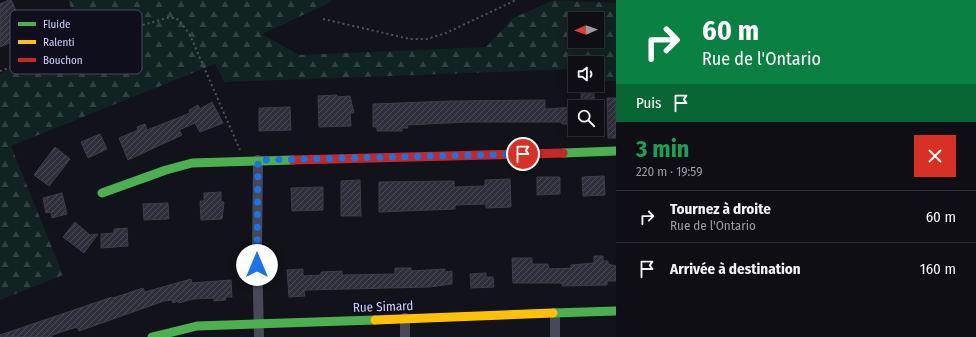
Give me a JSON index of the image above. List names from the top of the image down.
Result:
{
  "streets": {
    "street": ["Rue Simard"]
  },
  "legend": ["Fluide", "Ralenti", "Bouchon"],
  "north": "left",
  "page": {
    "turn": ["60 m", "Rue de l'Ontario"],
    "then": "Puis",
    "heading": ["3 min", "220 m · 19:59"],
    "list": [
      {
        "name": "Tournez à droite",
        "note": "Rue de l'Ontario",
        "value": "60 m"
      },
      {
        "name": "Arrivée à destination",
        "value": "160 m"
      }
    ]
  }
}
